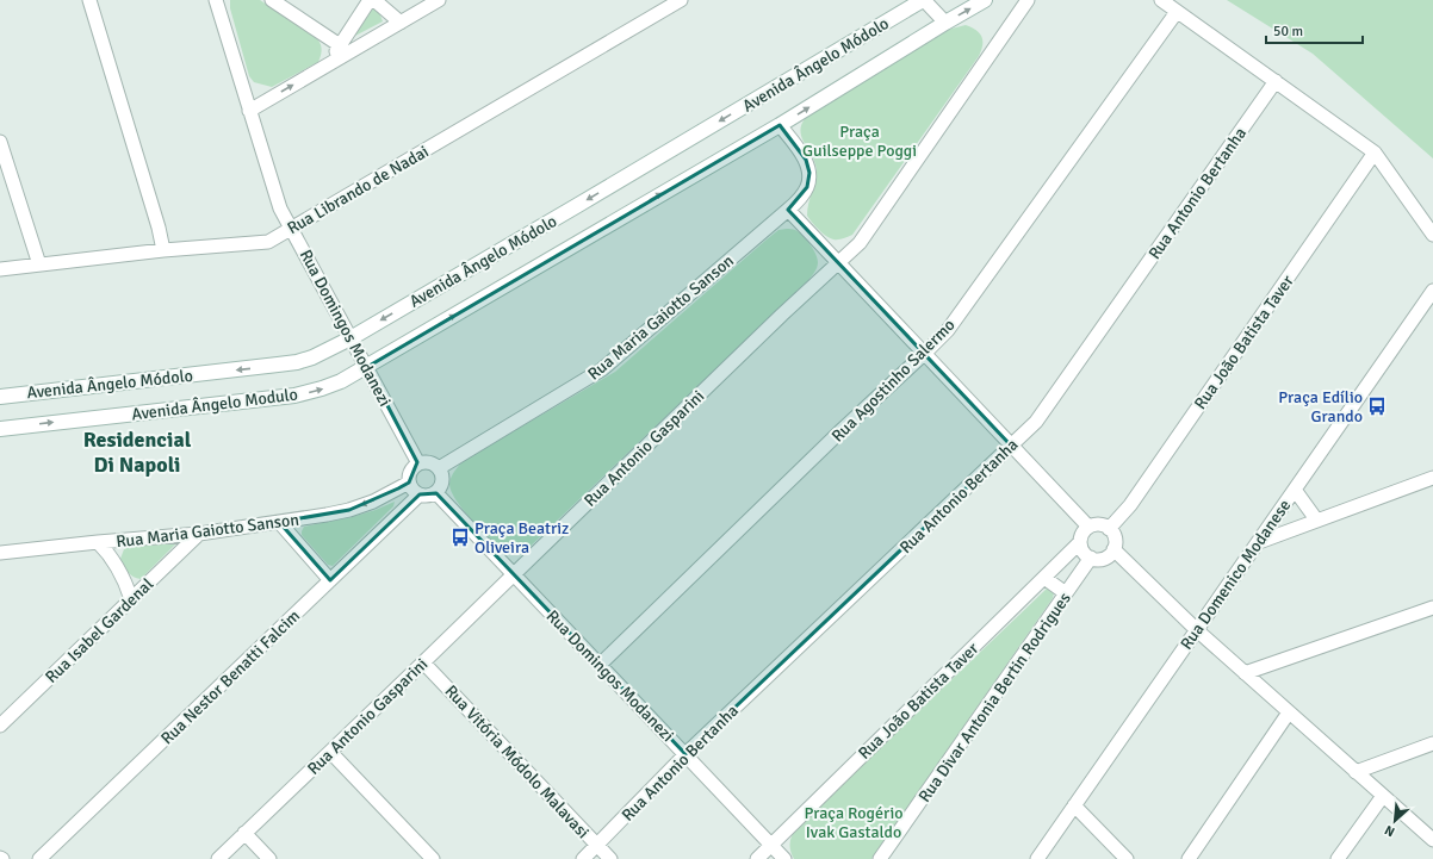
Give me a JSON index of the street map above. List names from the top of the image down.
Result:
{
  "streets": {
    "street": [
      "Avenida Ângelo Módolo",
      "Rua Librando de Nadai",
      "Rua Antonio Bertanha",
      "Rua Maria Gaiotto Sanson",
      "Rua Domingos Modanezi",
      "Rua João Batista Taver",
      "Rua Agostinho Salermo",
      "Avenida Ângelo Modulo",
      "Rua Antonio Gasparini",
      "Rua Domenico Modanese",
      "Rua Isabel Gardenal",
      "Rua Nestor Benatti Falcim",
      "Rua Divar Antonia Bertin Rodrigues",
      "Rua Vitória Módolo Malavasi"
    ]
  },
  "crossings": [
    ["Avenida Ângelo Módolo", "Rua Maria Gaiotto Sanson"],
    ["Avenida Ângelo Módolo", "Rua Domingos Modanezi"],
    ["Avenida Ângelo Módolo", "Avenida Ângelo Modulo"],
    ["Rua Librando de Nadai", "Rua Domingos Modanezi"],
    ["Rua Antonio Bertanha", "Rua Domingos Modanezi"],
    ["Rua Antonio Bertanha", "Rua Vitória Módolo Malavasi"],
    ["Rua Maria Gaiotto Sanson", "Rua Domingos Modanezi"],
    ["Rua Maria Gaiotto Sanson", "Rua Isabel Gardenal"],
    ["Rua Maria Gaiotto Sanson", "Rua Nestor Benatti Falcim"],
    ["Rua Domingos Modanezi", "Rua João Batista Taver"],
    ["Rua Domingos Modanezi", "Rua Agostinho Salermo"],
    ["Rua Domingos Modanezi", "Avenida Ângelo Modulo"],
    ["Rua Domingos Modanezi", "Rua Antonio Gasparini"],
    ["Rua Domingos Modanezi", "Rua Nestor Benatti Falcim"],
    ["Rua João Batista Taver", "Rua Divar Antonia Bertin Rodrigues"],
    ["Rua Antonio Gasparini", "Rua Vitória Módolo Malavasi"]
  ],
  "one_way": ["Avenida Ângelo Modulo"],
  "districts": ["Residencial Di Napoli"],
  "parks": ["Praça Guilseppe Poggi", "Praça Rogério Ivak Gastaldo"],
  "places": {
    "bus stop": ["Praça Edílio Grando", "Praça Beatriz Oliveira"]
  },
  "scale_bar": "50 m",
  "north": "bottom left"
}
